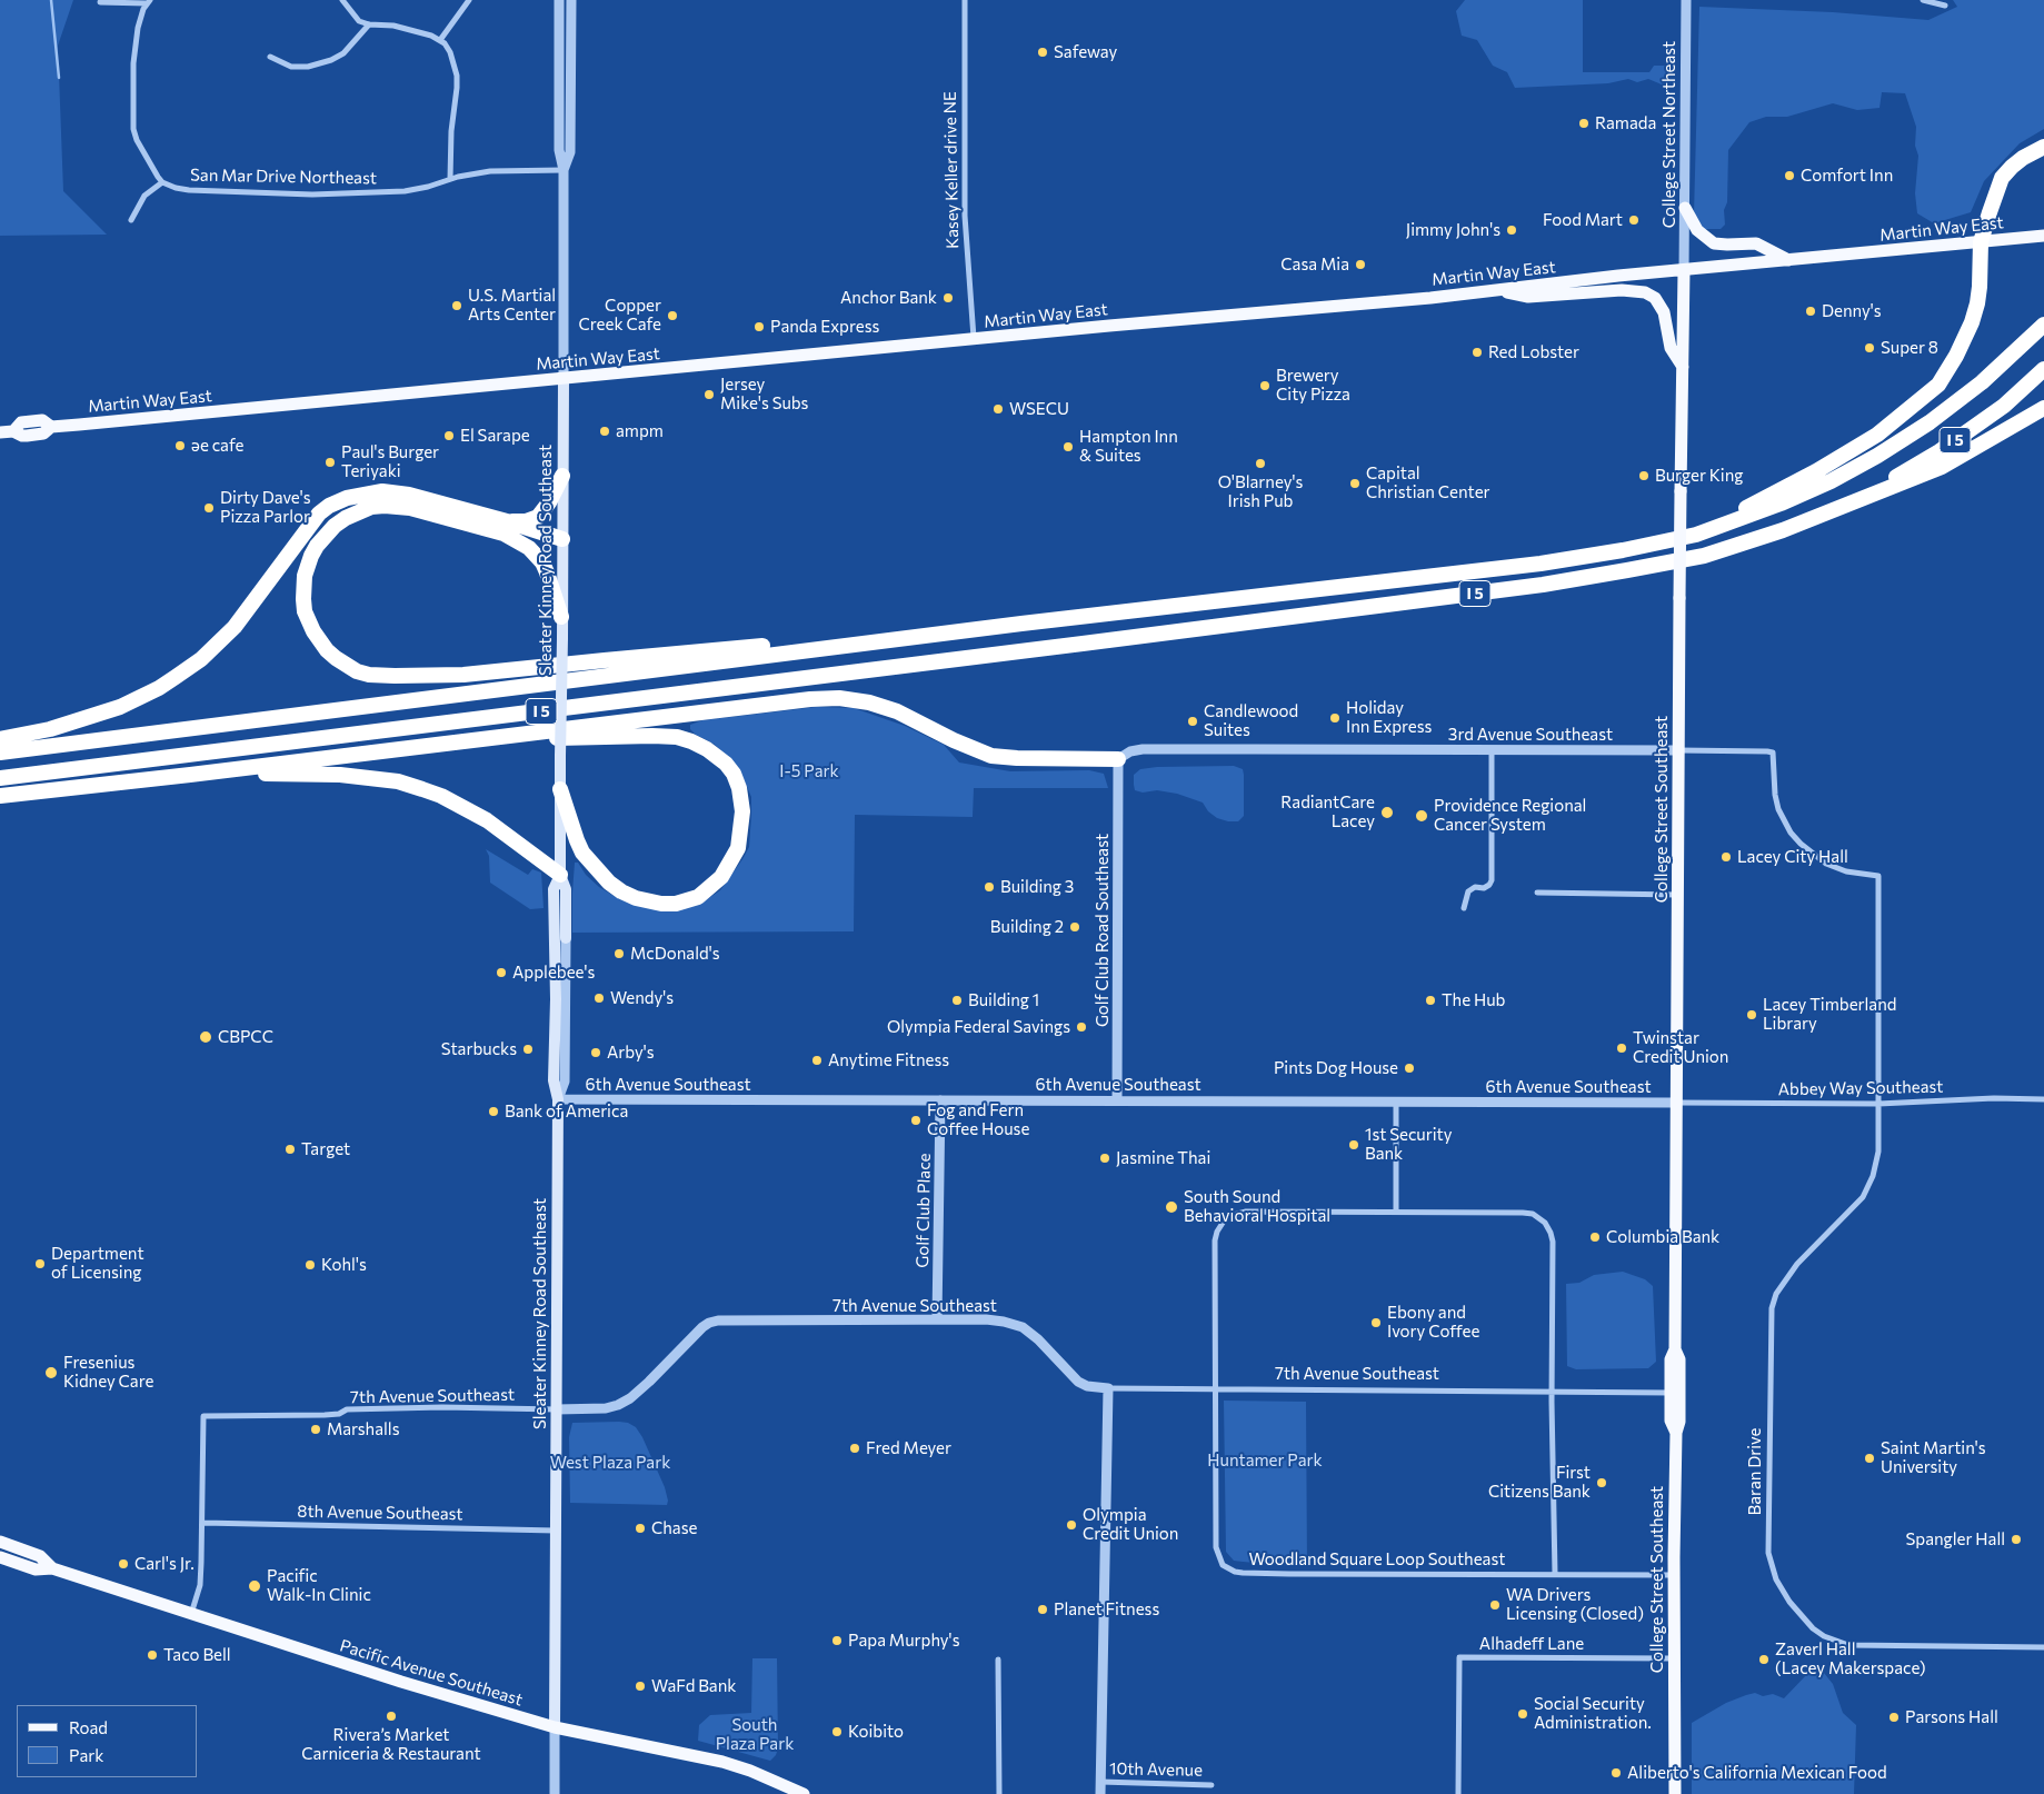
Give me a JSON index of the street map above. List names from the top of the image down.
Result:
{
  "streets": {
    "highway": ["I 5"],
    "main road": [
      "Martin Way East",
      "Sleater Kinney Road Southeast",
      "College Street Southeast",
      "Pacific Avenue Southeast"
    ],
    "street": [
      "College Street Northeast",
      "Kasey Keller drive NE",
      "San Mar Drive Northeast",
      "3rd Avenue Southeast",
      "Golf Club Road Southeast",
      "6th Avenue Southeast",
      "Abbey Way Southeast",
      "Golf Club Place",
      "7th Avenue Southeast",
      "Baran Drive",
      "8th Avenue Southeast",
      "Woodland Square Loop Southeast",
      "Alhadeff Lane",
      "10th Avenue"
    ]
  },
  "crossings": [
    ["College Street Northeast", "Martin Way East"],
    ["College Street Northeast", "College Street Southeast"],
    ["Kasey Keller drive NE", "Martin Way East"],
    ["Martin Way East", "Sleater Kinney Road Southeast"],
    ["Martin Way East", "College Street Southeast"],
    ["Sleater Kinney Road Southeast", "6th Avenue Southeast"],
    ["Sleater Kinney Road Southeast", "7th Avenue Southeast"],
    ["Sleater Kinney Road Southeast", "8th Avenue Southeast"],
    ["Sleater Kinney Road Southeast", "Pacific Avenue Southeast"],
    ["3rd Avenue Southeast", "College Street Southeast"],
    ["3rd Avenue Southeast", "Golf Club Road Southeast"],
    ["College Street Southeast", "6th Avenue Southeast"],
    ["College Street Southeast", "Abbey Way Southeast"],
    ["College Street Southeast", "7th Avenue Southeast"],
    ["College Street Southeast", "Woodland Square Loop Southeast"],
    ["College Street Southeast", "Alhadeff Lane"],
    ["Golf Club Road Southeast", "6th Avenue Southeast"],
    ["6th Avenue Southeast", "Abbey Way Southeast"],
    ["6th Avenue Southeast", "Golf Club Place"],
    ["Abbey Way Southeast", "Baran Drive"],
    ["Golf Club Place", "7th Avenue Southeast"],
    ["7th Avenue Southeast", "8th Avenue Southeast"],
    ["7th Avenue Southeast", "Woodland Square Loop Southeast"]
  ],
  "parks": [
    "I-5 Park",
    "Huntamer Park",
    "West Plaza Park",
    "South Plaza Park"
  ],
  "places": [
    "Safeway",
    "Ramada",
    "Comfort Inn",
    "Food Mart",
    "Jimmy John's",
    "Casa Mia",
    "Anchor Bank",
    "U.S. Martial Arts Center",
    "Denny's",
    "Copper Creek Cafe",
    "Panda Express",
    "Super 8",
    "Red Lobster",
    "Brewery City Pizza",
    "Jersey Mike's Subs",
    "WSECU",
    "ampm",
    "El Sarape",
    "əe cafe",
    "Hampton Inn & Suites",
    "Paul's Burger Teriyaki",
    "O'Blarney's Irish Pub",
    "Burger King",
    "Capital Christian Center",
    "Dirty Dave's Pizza Parlor",
    "Holiday Inn Express",
    "Candlewood Suites",
    "RadiantCare Lacey",
    "Providence Regional Cancer System",
    "Lacey City Hall",
    "Building 3",
    "Building 2",
    "McDonald's",
    "Applebee's",
    "Wendy's",
    "Building 1",
    "The Hub",
    "Lacey Timberland Library",
    "Olympia Federal Savings",
    "CBPCC",
    "Twinstar Credit Union",
    "Starbucks",
    "Arby's",
    "Anytime Fitness",
    "Pints Dog House",
    "Bank of America",
    "Fog and Fern Coffee House",
    "1st Security Bank",
    "Target",
    "Jasmine Thai",
    "South Sound Behavioral Hospital",
    "Columbia Bank",
    "Department of Licensing",
    "Kohl's",
    "Ebony and Ivory Coffee",
    "Fresenius Kidney Care",
    "Marshalls",
    "Fred Meyer",
    "Saint Martin's University",
    "First Citizens Bank",
    "Olympia Credit Union",
    "Chase",
    "Spangler Hall",
    "Carl's Jr.",
    "Pacific Walk-In Clinic",
    "WA Drivers Licensing (Closed)",
    "Planet Fitness",
    "Papa Murphy's",
    "Taco Bell",
    "Zaverl Hall (Lacey Makerspace)",
    "WaFd Bank",
    "Social Security Administration.",
    "Rivera’s Market Carniceria & Restaurant",
    "Parsons Hall",
    "Koibito",
    "Aliberto's California Mexican Food"
  ],
  "legend": ["Road", "Park"]
}
